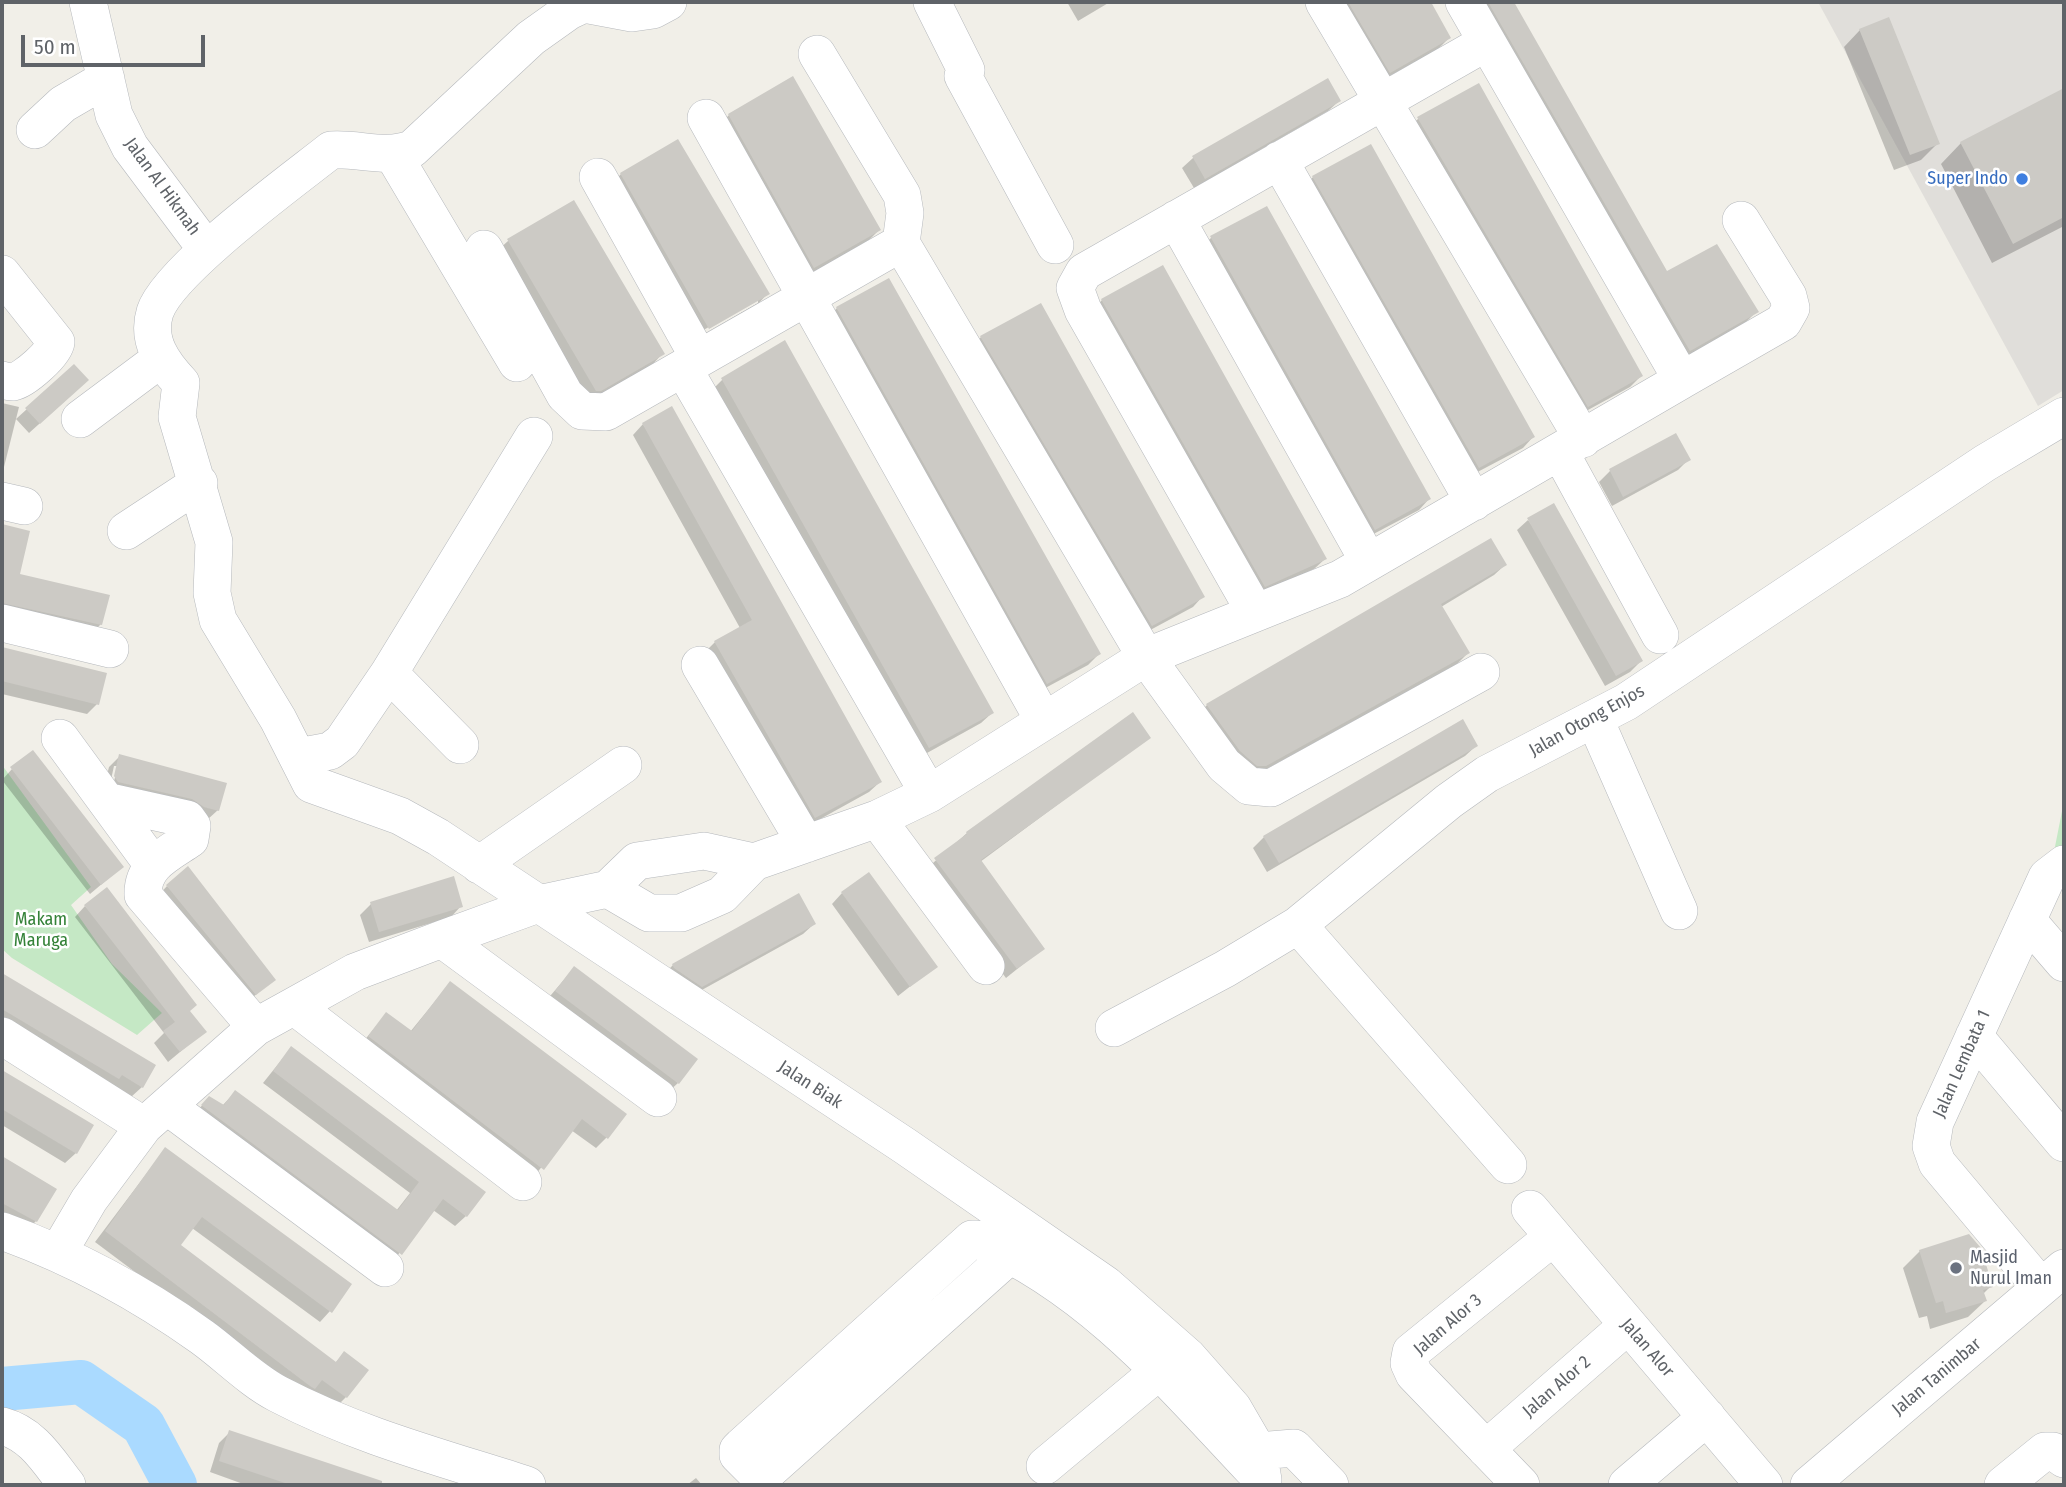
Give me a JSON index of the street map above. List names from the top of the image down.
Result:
{
  "streets": {
    "street": [
      "Jalan Al Hikmah",
      "Jalan Otong Enjos",
      "Jalan Lembata 1",
      "Jalan Biak",
      "Jalan Alor 3",
      "Jalan Alor",
      "Jalan Tanimbar",
      "Jalan Alor 2"
    ]
  },
  "crossings": [
    ["Jalan Lembata 1", "Jalan Tanimbar"],
    ["Jalan Alor 3", "Jalan Alor"],
    ["Jalan Alor 3", "Jalan Alor 2"],
    ["Jalan Alor", "Jalan Alor 2"]
  ],
  "parks": ["Makam Maruga"],
  "places": ["Super Indo", "Masjid Nurul Iman"],
  "scale_bar": "50 m"
}
